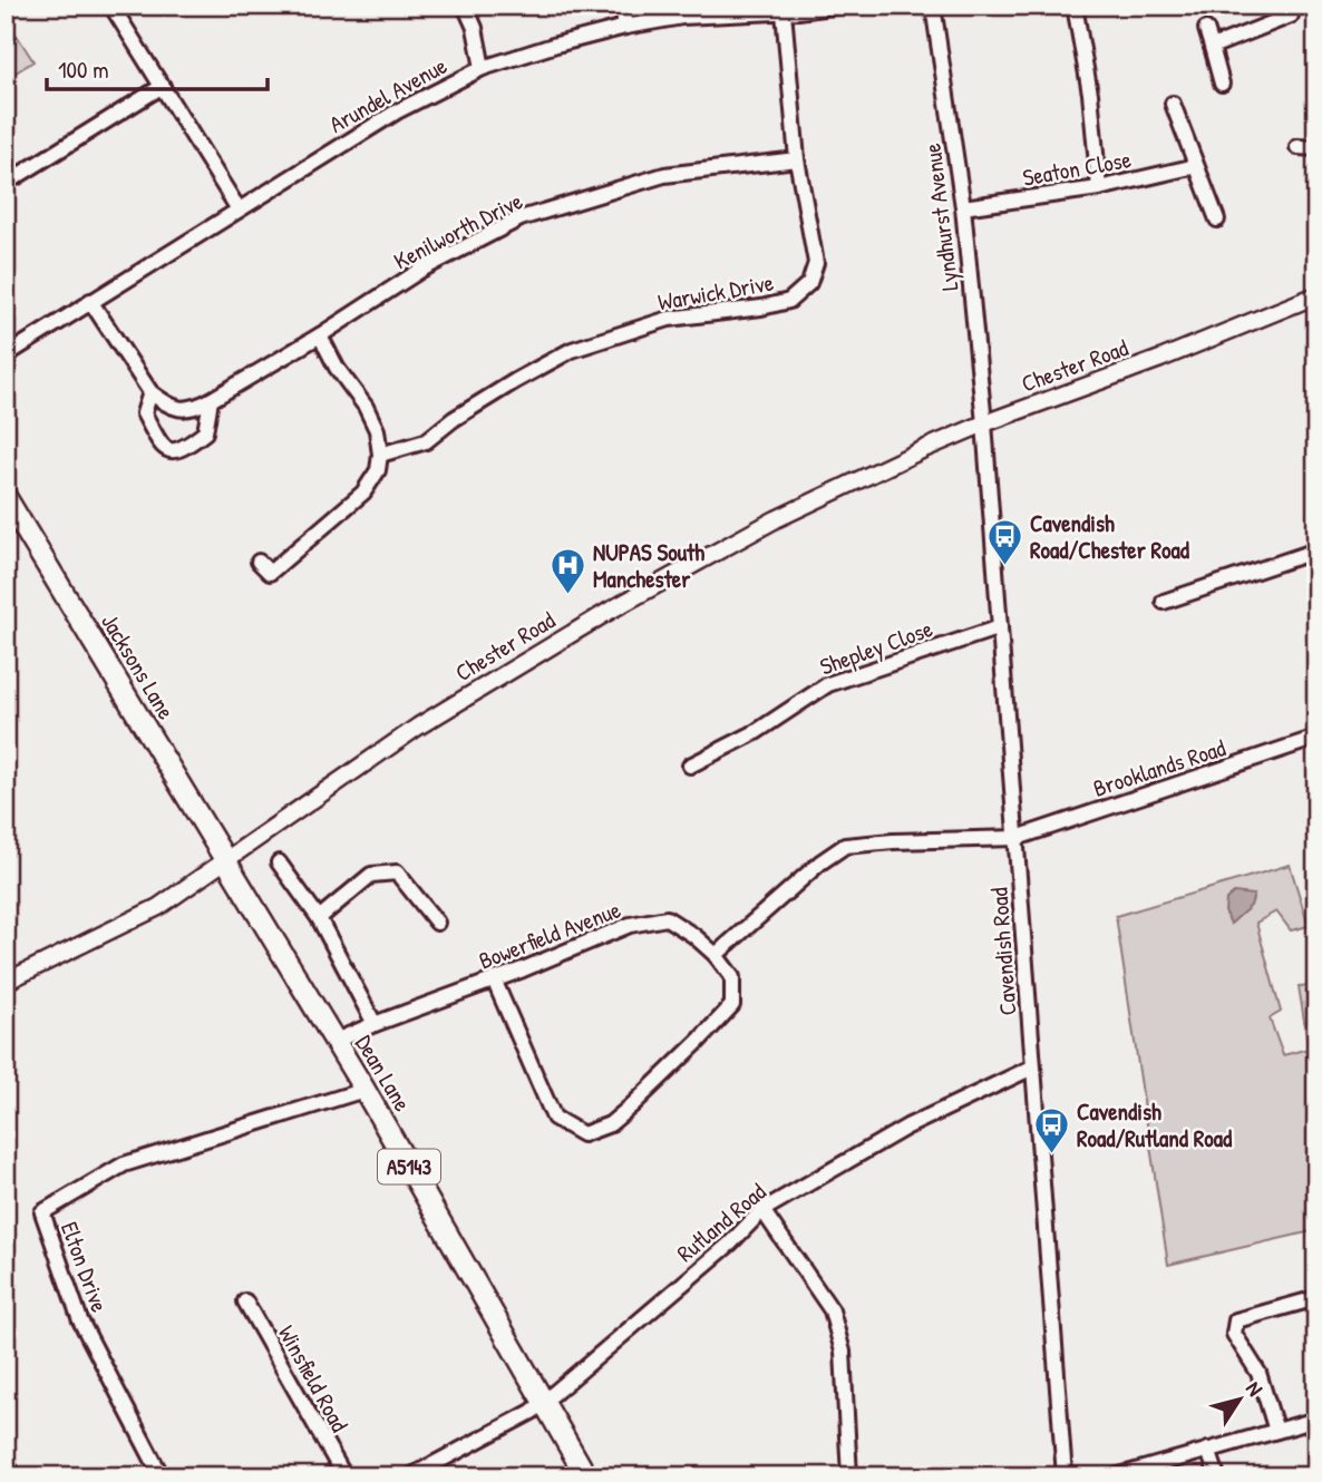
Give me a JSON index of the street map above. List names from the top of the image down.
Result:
{
  "streets": {
    "main road": ["Jacksons Lane", "Dean Lane", "A5143"],
    "street": [
      "Arundel Avenue",
      "Seaton Close",
      "Lyndhurst Avenue",
      "Kenilworth Drive",
      "Warwick Drive",
      "Chester Road",
      "Shepley Close",
      "Brooklands Road",
      "Bowerfield Avenue",
      "Cavendish Road",
      "Rutland Road",
      "Elton Drive",
      "Winsfield Road"
    ]
  },
  "crossings": [
    ["Arundel Avenue", "Warwick Drive"],
    ["Seaton Close", "Lyndhurst Avenue"],
    ["Lyndhurst Avenue", "Chester Road"],
    ["Lyndhurst Avenue", "Cavendish Road"],
    ["Kenilworth Drive", "Warwick Drive"],
    ["Chester Road", "Jacksons Lane"],
    ["Chester Road", "Cavendish Road"],
    ["Chester Road", "Dean Lane"],
    ["Shepley Close", "Cavendish Road"],
    ["Jacksons Lane", "Dean Lane"],
    ["Brooklands Road", "Cavendish Road"],
    ["Bowerfield Avenue", "Dean Lane"],
    ["Cavendish Road", "Rutland Road"],
    ["Dean Lane", "Rutland Road"],
    ["Dean Lane", "Elton Drive"]
  ],
  "places": {
    "bus stop": ["Cavendish Road/Chester Road", "Cavendish Road/Rutland Road"],
    "hospital": ["NUPAS South Manchester"]
  },
  "scale_bar": "100 m",
  "north": "top right"
}
